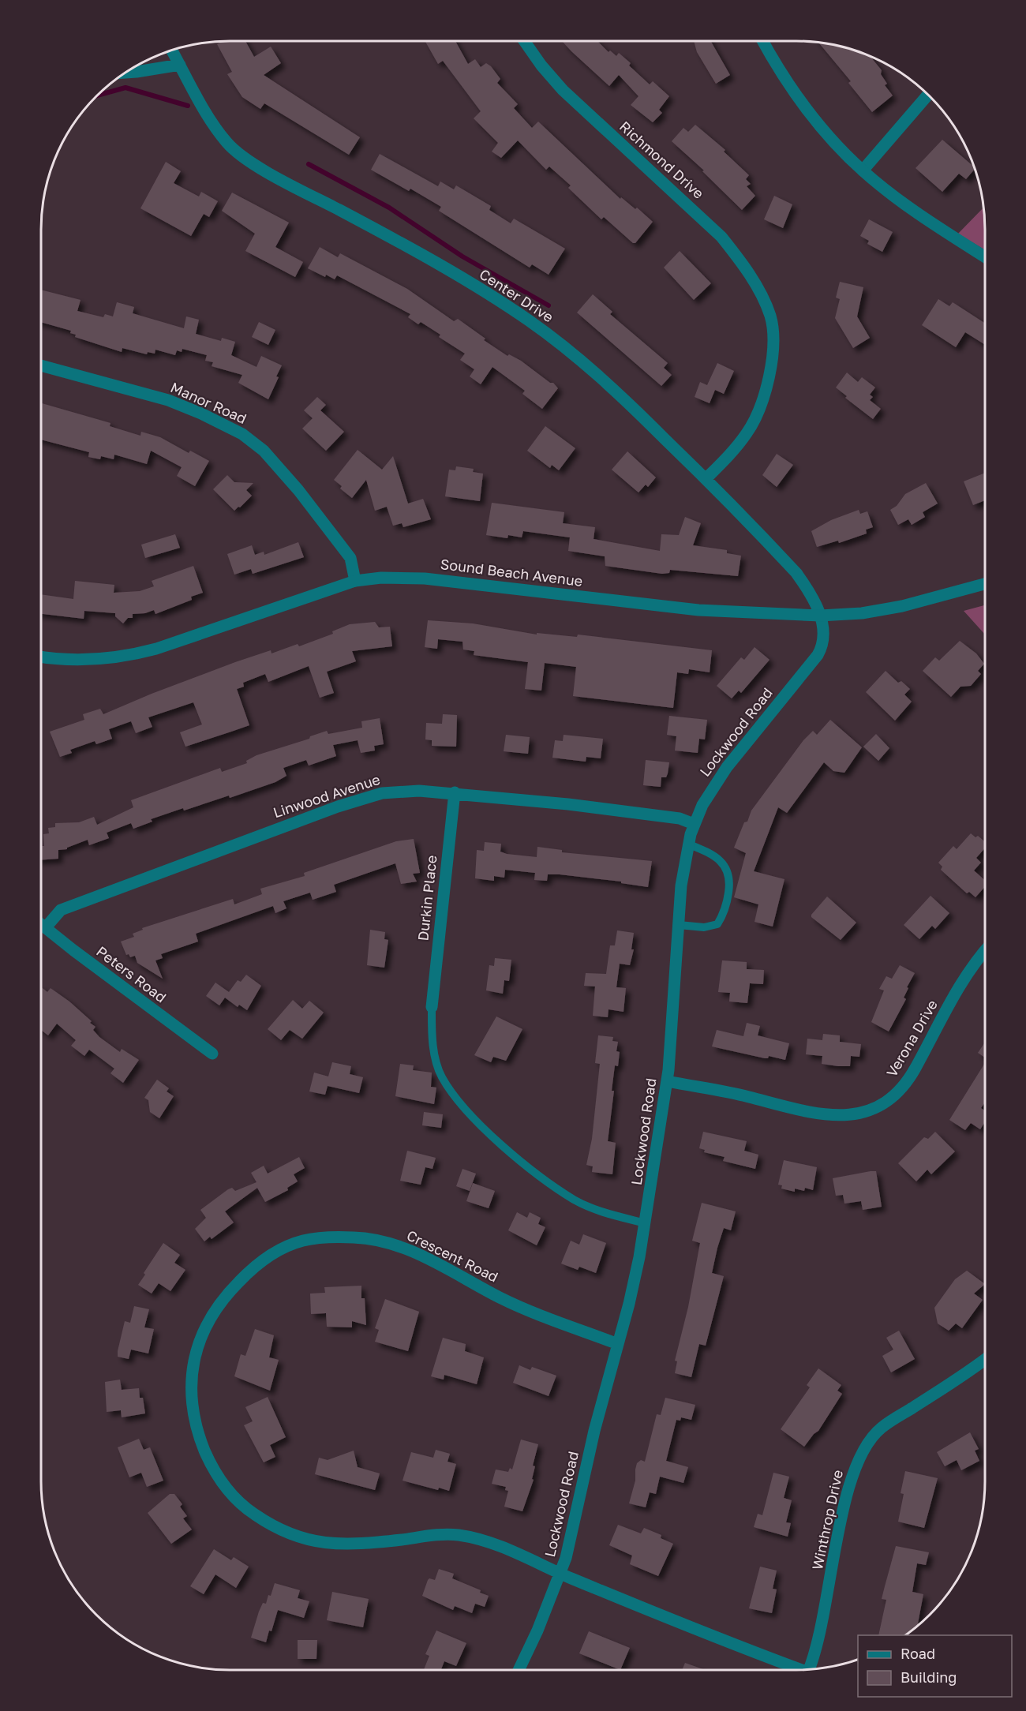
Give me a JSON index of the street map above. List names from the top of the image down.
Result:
{
  "streets": {
    "street": [
      "Richmond Drive",
      "Center Drive",
      "Manor Road",
      "Sound Beach Avenue",
      "Lockwood Road",
      "Linwood Avenue",
      "Durkin Place",
      "Peters Road",
      "Verona Drive",
      "Crescent Road",
      "Winthrop Drive"
    ]
  },
  "crossings": [
    ["Richmond Drive", "Center Drive"],
    ["Center Drive", "Sound Beach Avenue"],
    ["Center Drive", "Lockwood Road"],
    ["Manor Road", "Sound Beach Avenue"],
    ["Sound Beach Avenue", "Lockwood Road"],
    ["Lockwood Road", "Linwood Avenue"],
    ["Lockwood Road", "Verona Drive"],
    ["Lockwood Road", "Crescent Road"],
    ["Lockwood Road", "Winthrop Drive"],
    ["Linwood Avenue", "Durkin Place"],
    ["Linwood Avenue", "Peters Road"],
    ["Crescent Road", "Winthrop Drive"]
  ],
  "legend": ["Road", "Building"]
}
